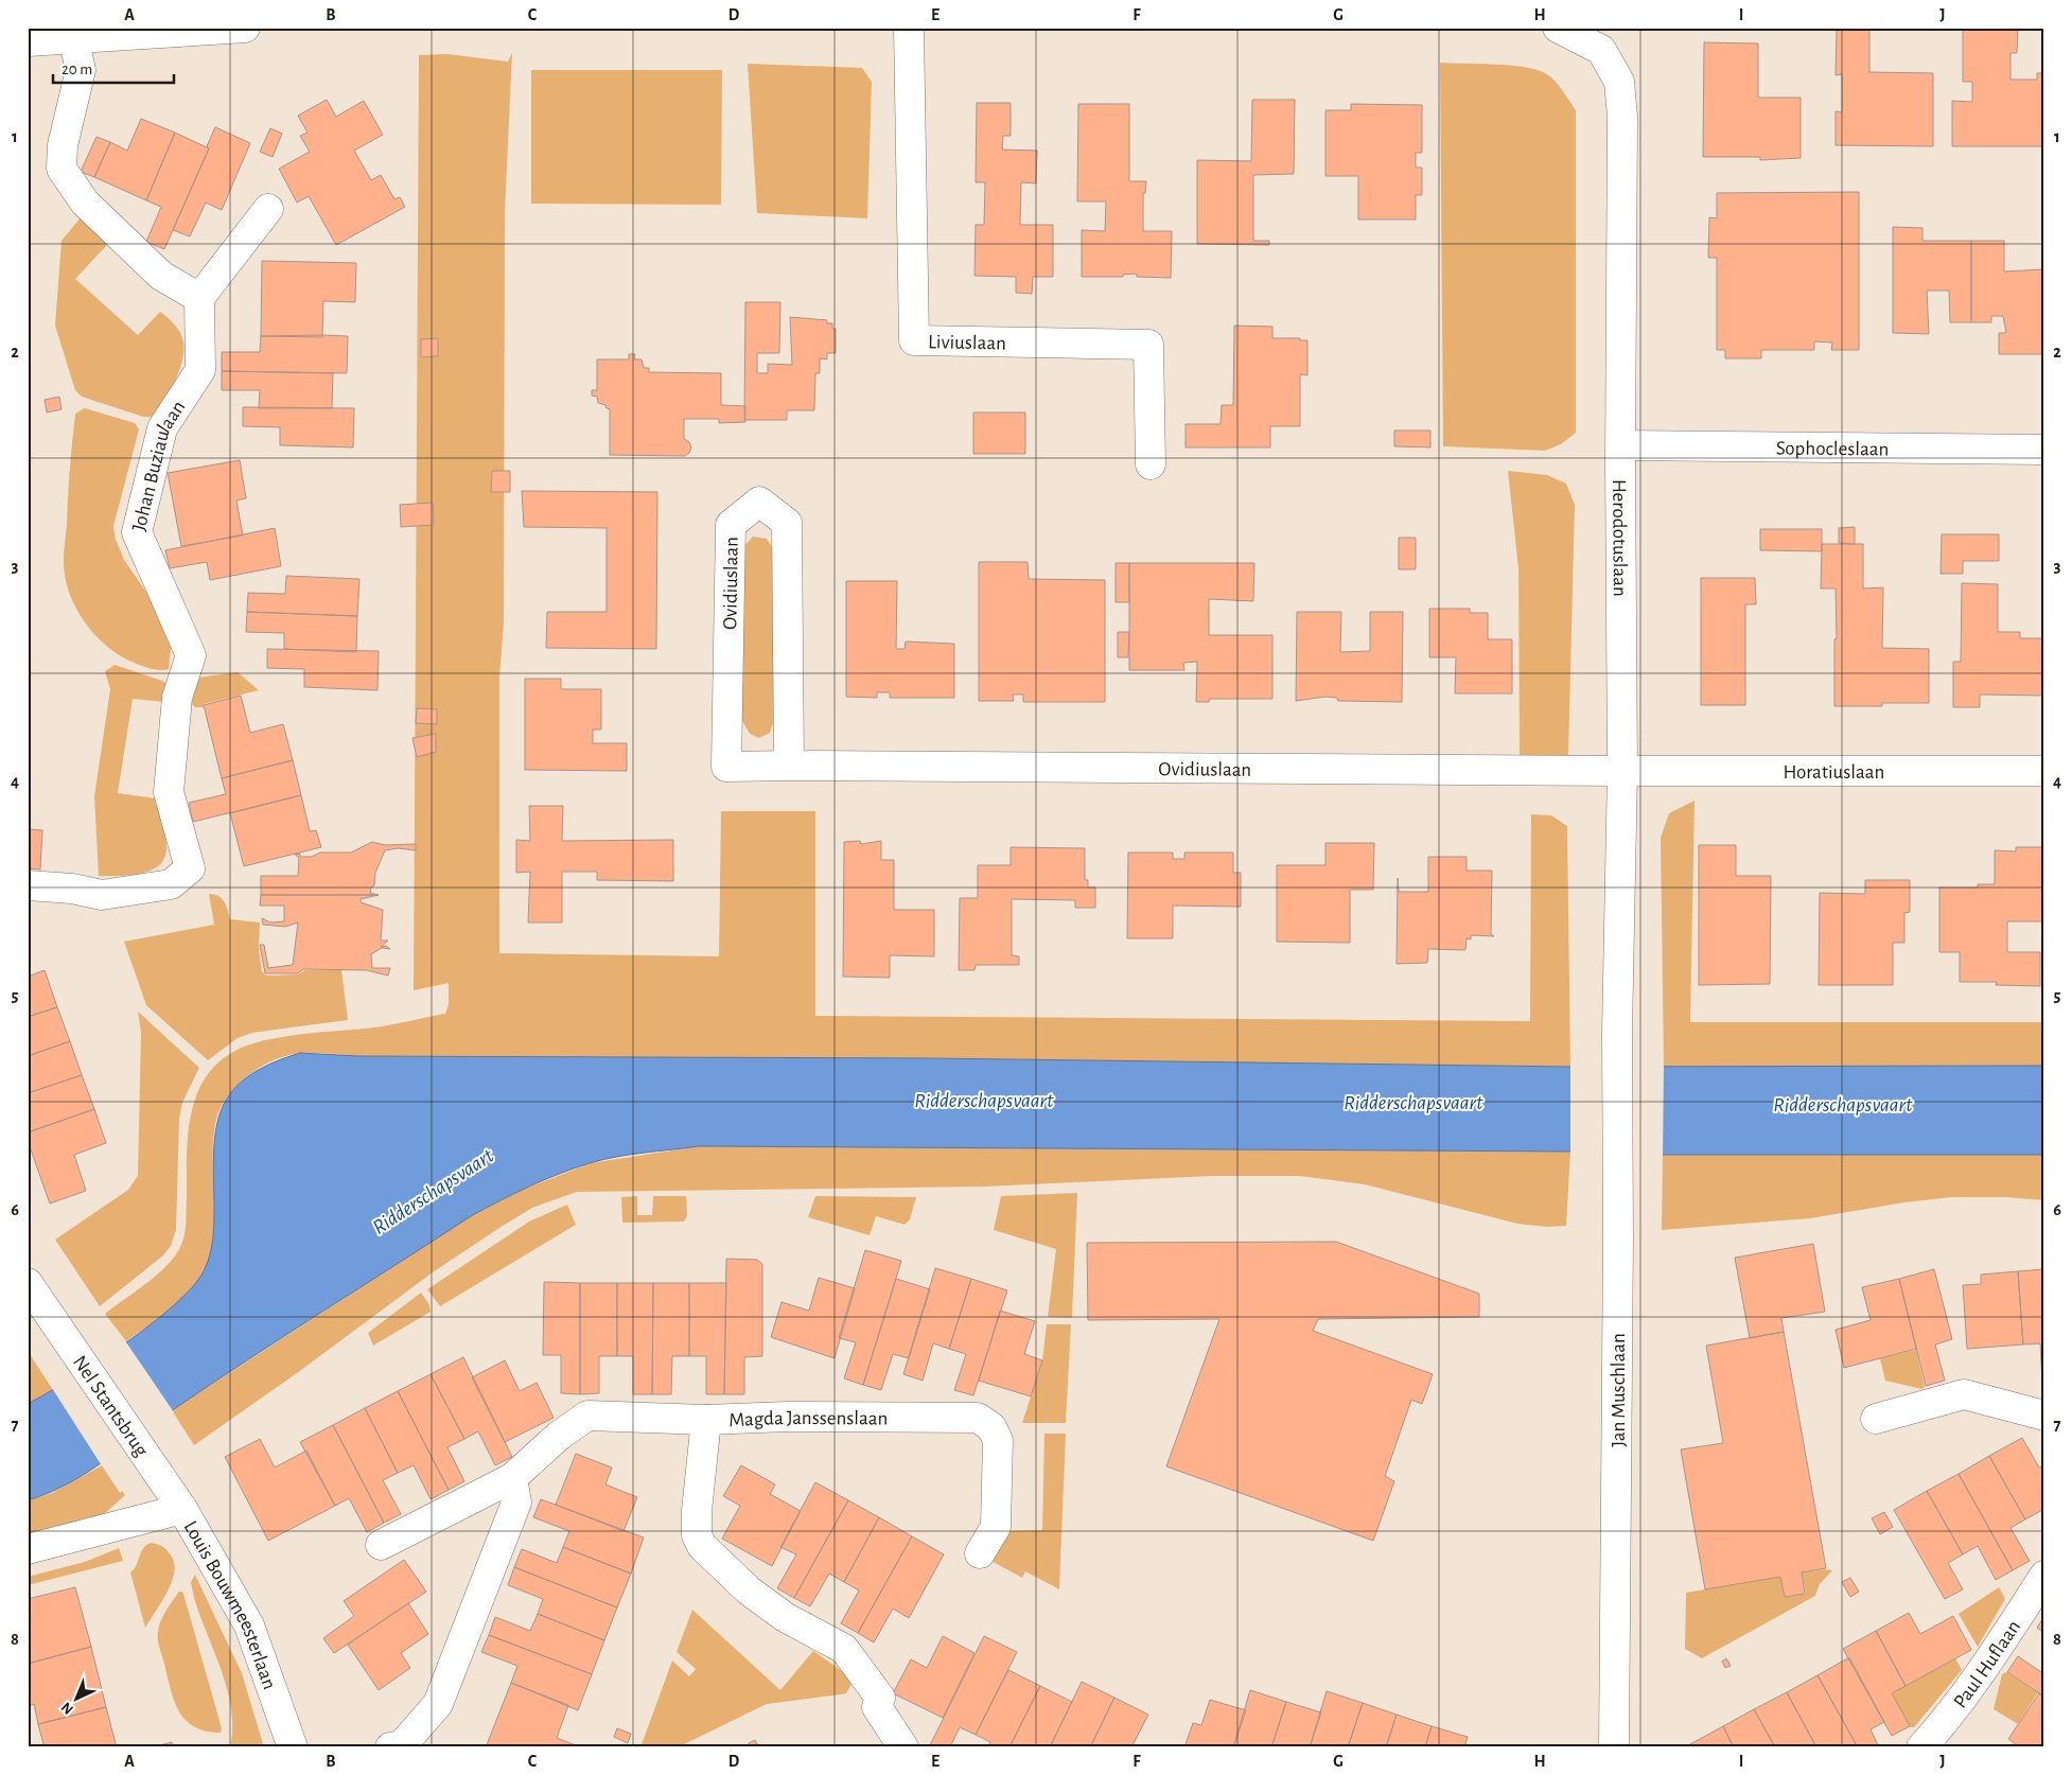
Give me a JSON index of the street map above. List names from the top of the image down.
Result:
{
  "streets": {
    "street": [
      "Liviuslaan",
      "Sophocleslaan",
      "Johan Buziaulaan",
      "Herodotuslaan",
      "Ovidiuslaan",
      "Horatiuslaan",
      "Jan Muschlaan",
      "Nel Stantsbrug",
      "Magda Janssenslaan",
      "Louis Bouwmeesterlaan",
      "Paul Huflaan"
    ]
  },
  "crossings": [
    ["Sophocleslaan", "Herodotuslaan"],
    ["Herodotuslaan", "Ovidiuslaan"],
    ["Herodotuslaan", "Horatiuslaan"],
    ["Herodotuslaan", "Jan Muschlaan"],
    ["Ovidiuslaan", "Horatiuslaan"],
    ["Nel Stantsbrug", "Louis Bouwmeesterlaan"]
  ],
  "water": ["Ridderschapsvaart"],
  "scale_bar": "20 m",
  "north": "bottom left",
  "grid": {
    "columns": [
      "A",
      "B",
      "C",
      "D",
      "E",
      "F",
      "G",
      "H",
      "I",
      "J"
    ],
    "rows": [
      "1",
      "2",
      "3",
      "4",
      "5",
      "6",
      "7",
      "8"
    ]
  }
}
